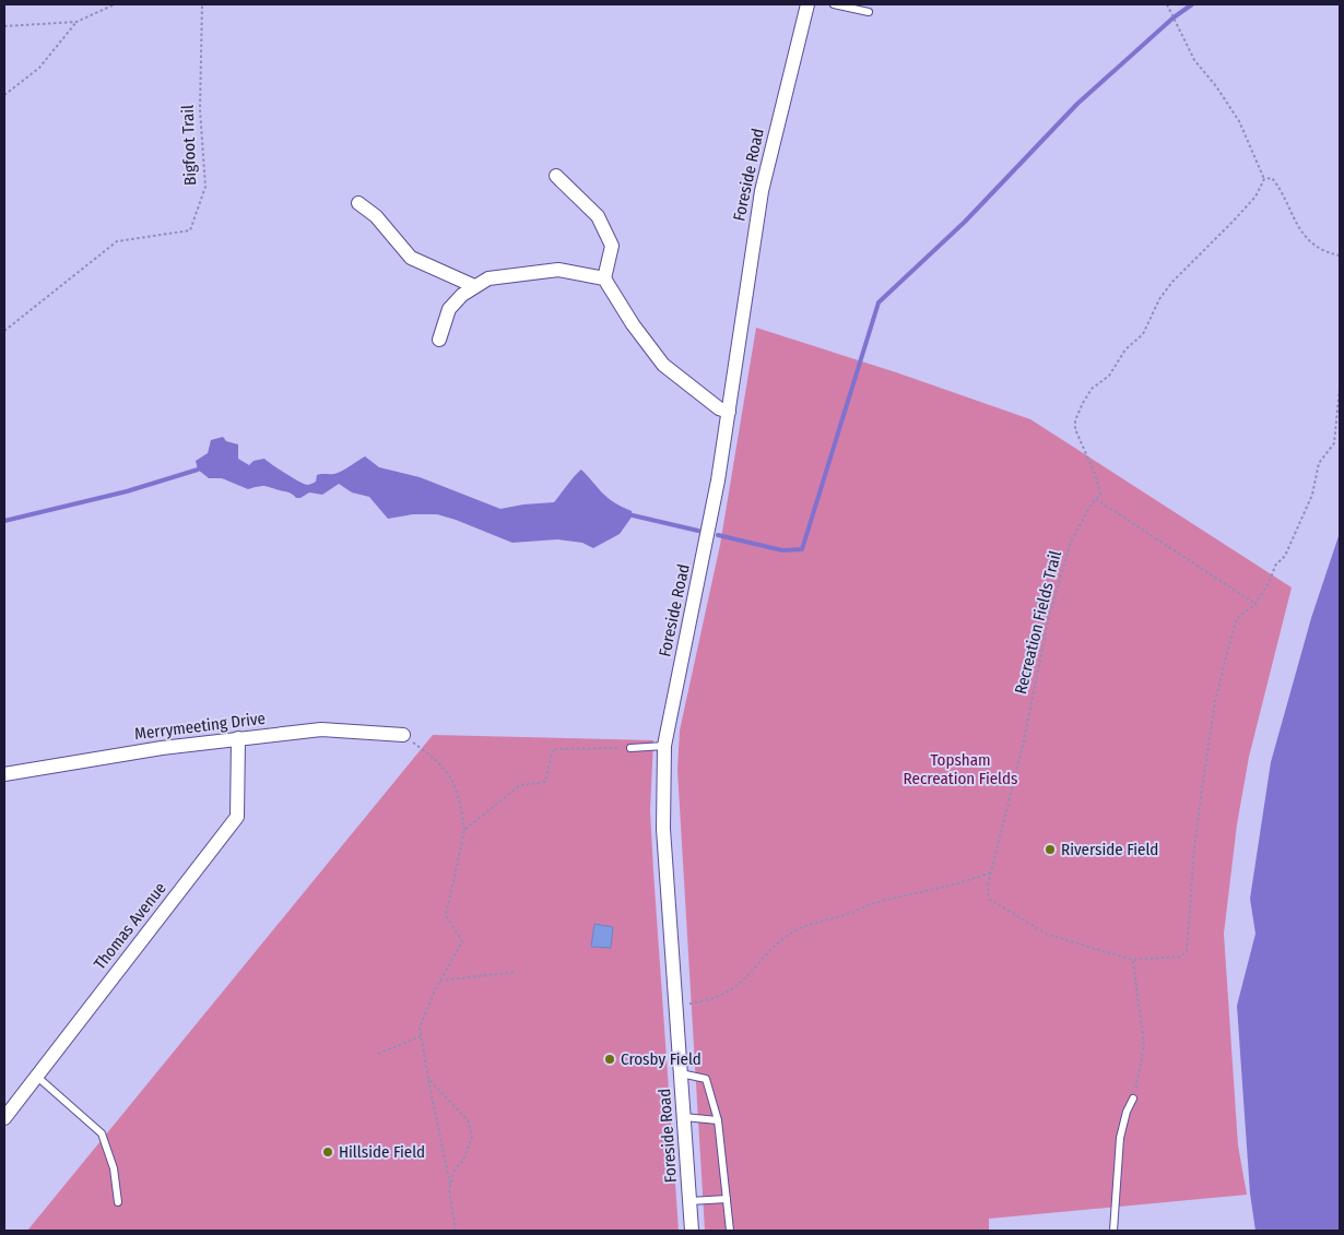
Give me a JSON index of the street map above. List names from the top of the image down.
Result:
{
  "streets": {
    "street": ["Foreside Road", "Merrymeeting Drive", "Thomas Avenue"],
    "path": ["Bigfoot Trail", "Recreation Fields Trail"]
  },
  "crossings": [
    ["Merrymeeting Drive", "Thomas Avenue"]
  ],
  "parks": ["Topsham Recreation Fields"],
  "places": ["Riverside Field", "Crosby Field", "Hillside Field"]
}
